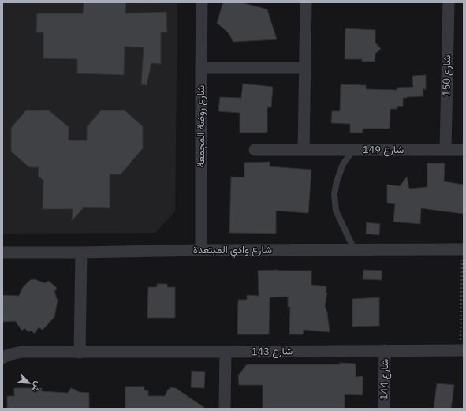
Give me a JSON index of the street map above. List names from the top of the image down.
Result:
{
  "streets": {
    "street": [
      "شارع 150",
      "شارع روضة المجمعة",
      "شارع 149",
      "شارع وادي المبتعدة",
      "شارع 143",
      "شارع 144"
    ]
  },
  "crossings": [
    ["شارع 150", "شارع 149"],
    ["شارع روضة المجمعة", "شارع وادي المبتعدة"],
    ["شارع 143", "شارع 144"]
  ],
  "north": "bottom right"
}
